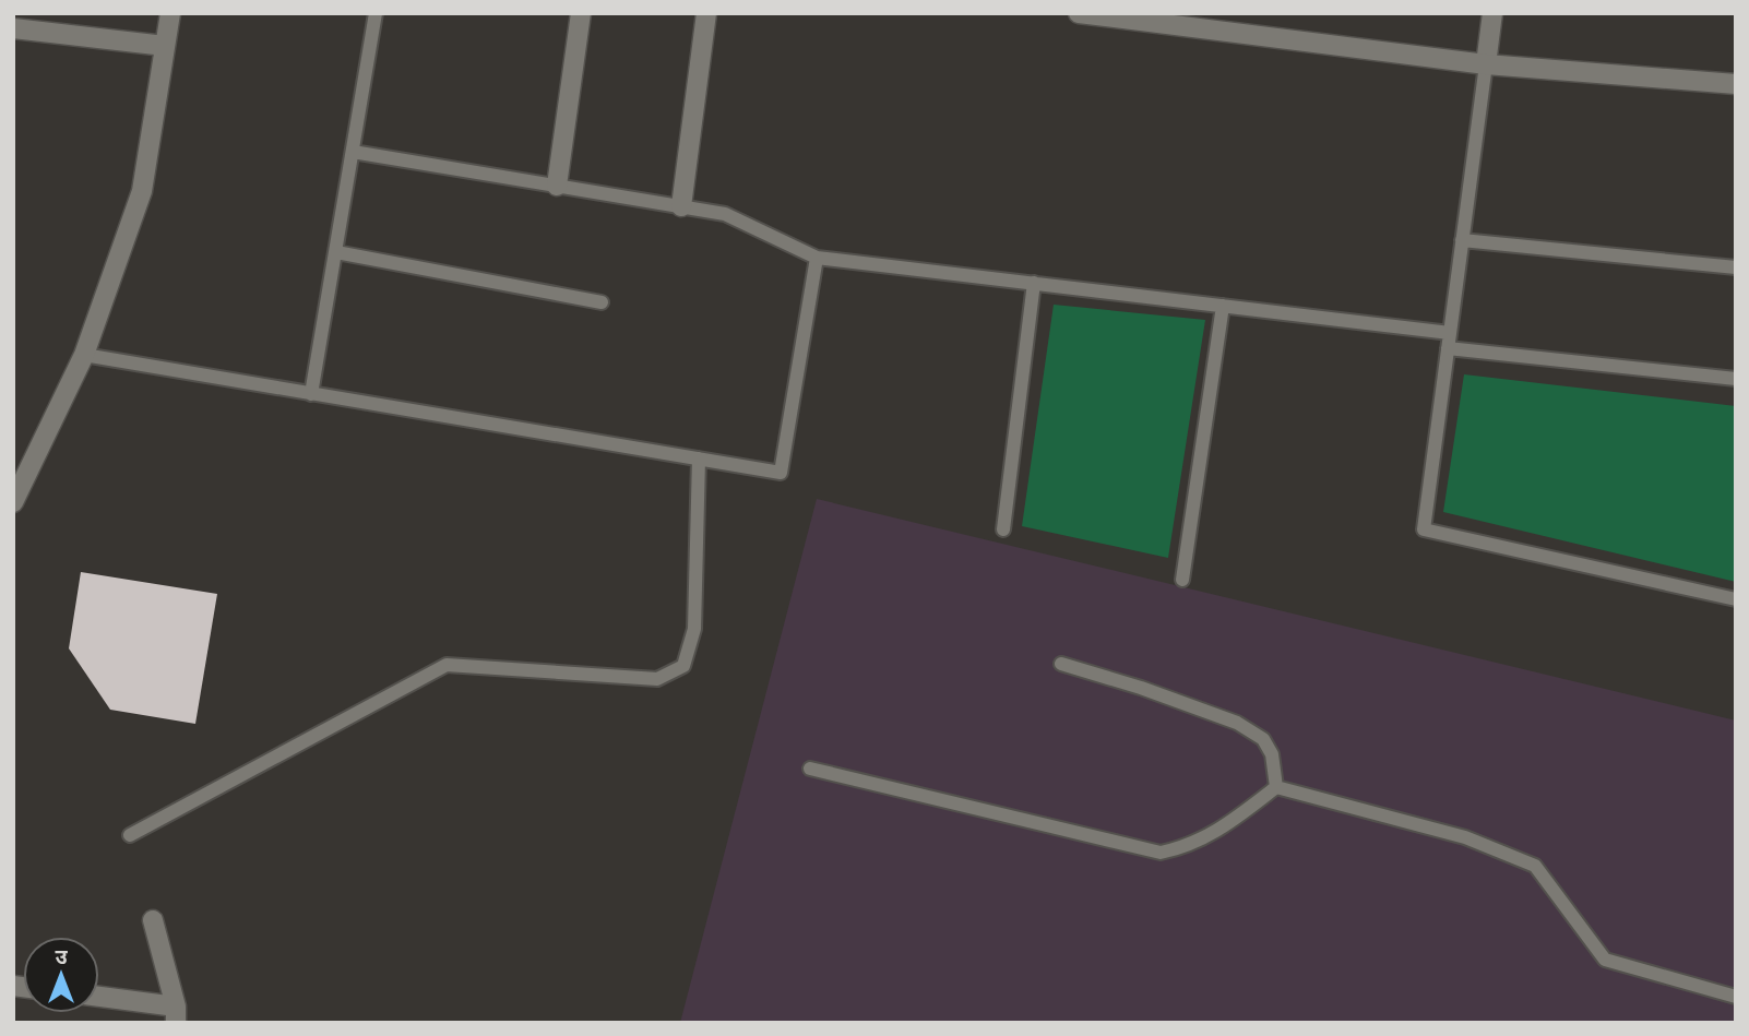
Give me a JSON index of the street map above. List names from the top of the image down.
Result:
{
  "north": "top"
}
